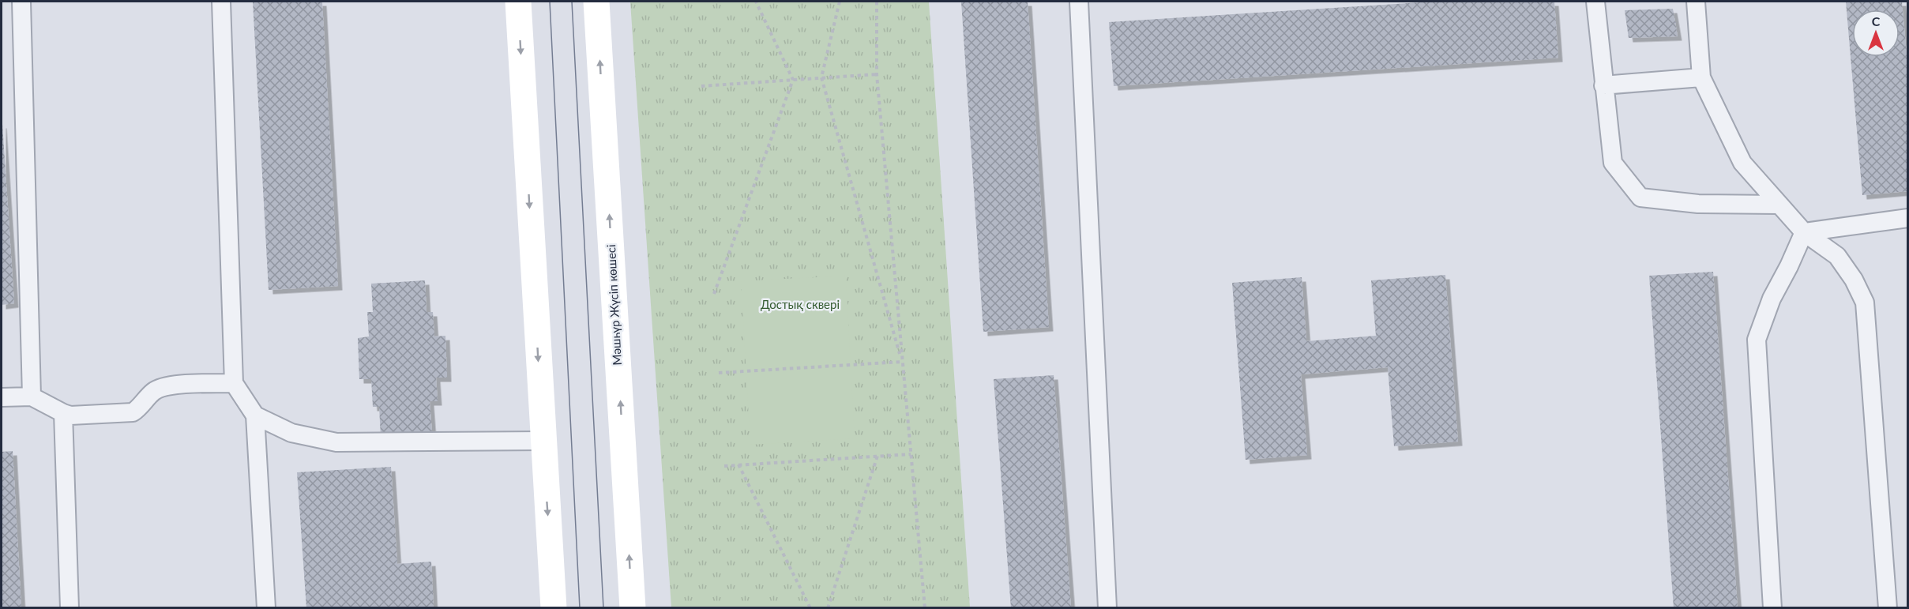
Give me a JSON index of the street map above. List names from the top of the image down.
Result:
{
  "streets": {
    "street": ["Мәшһүр Жүсіп көшесі"]
  },
  "parks": ["Достық сквері"],
  "north": "top"
}
